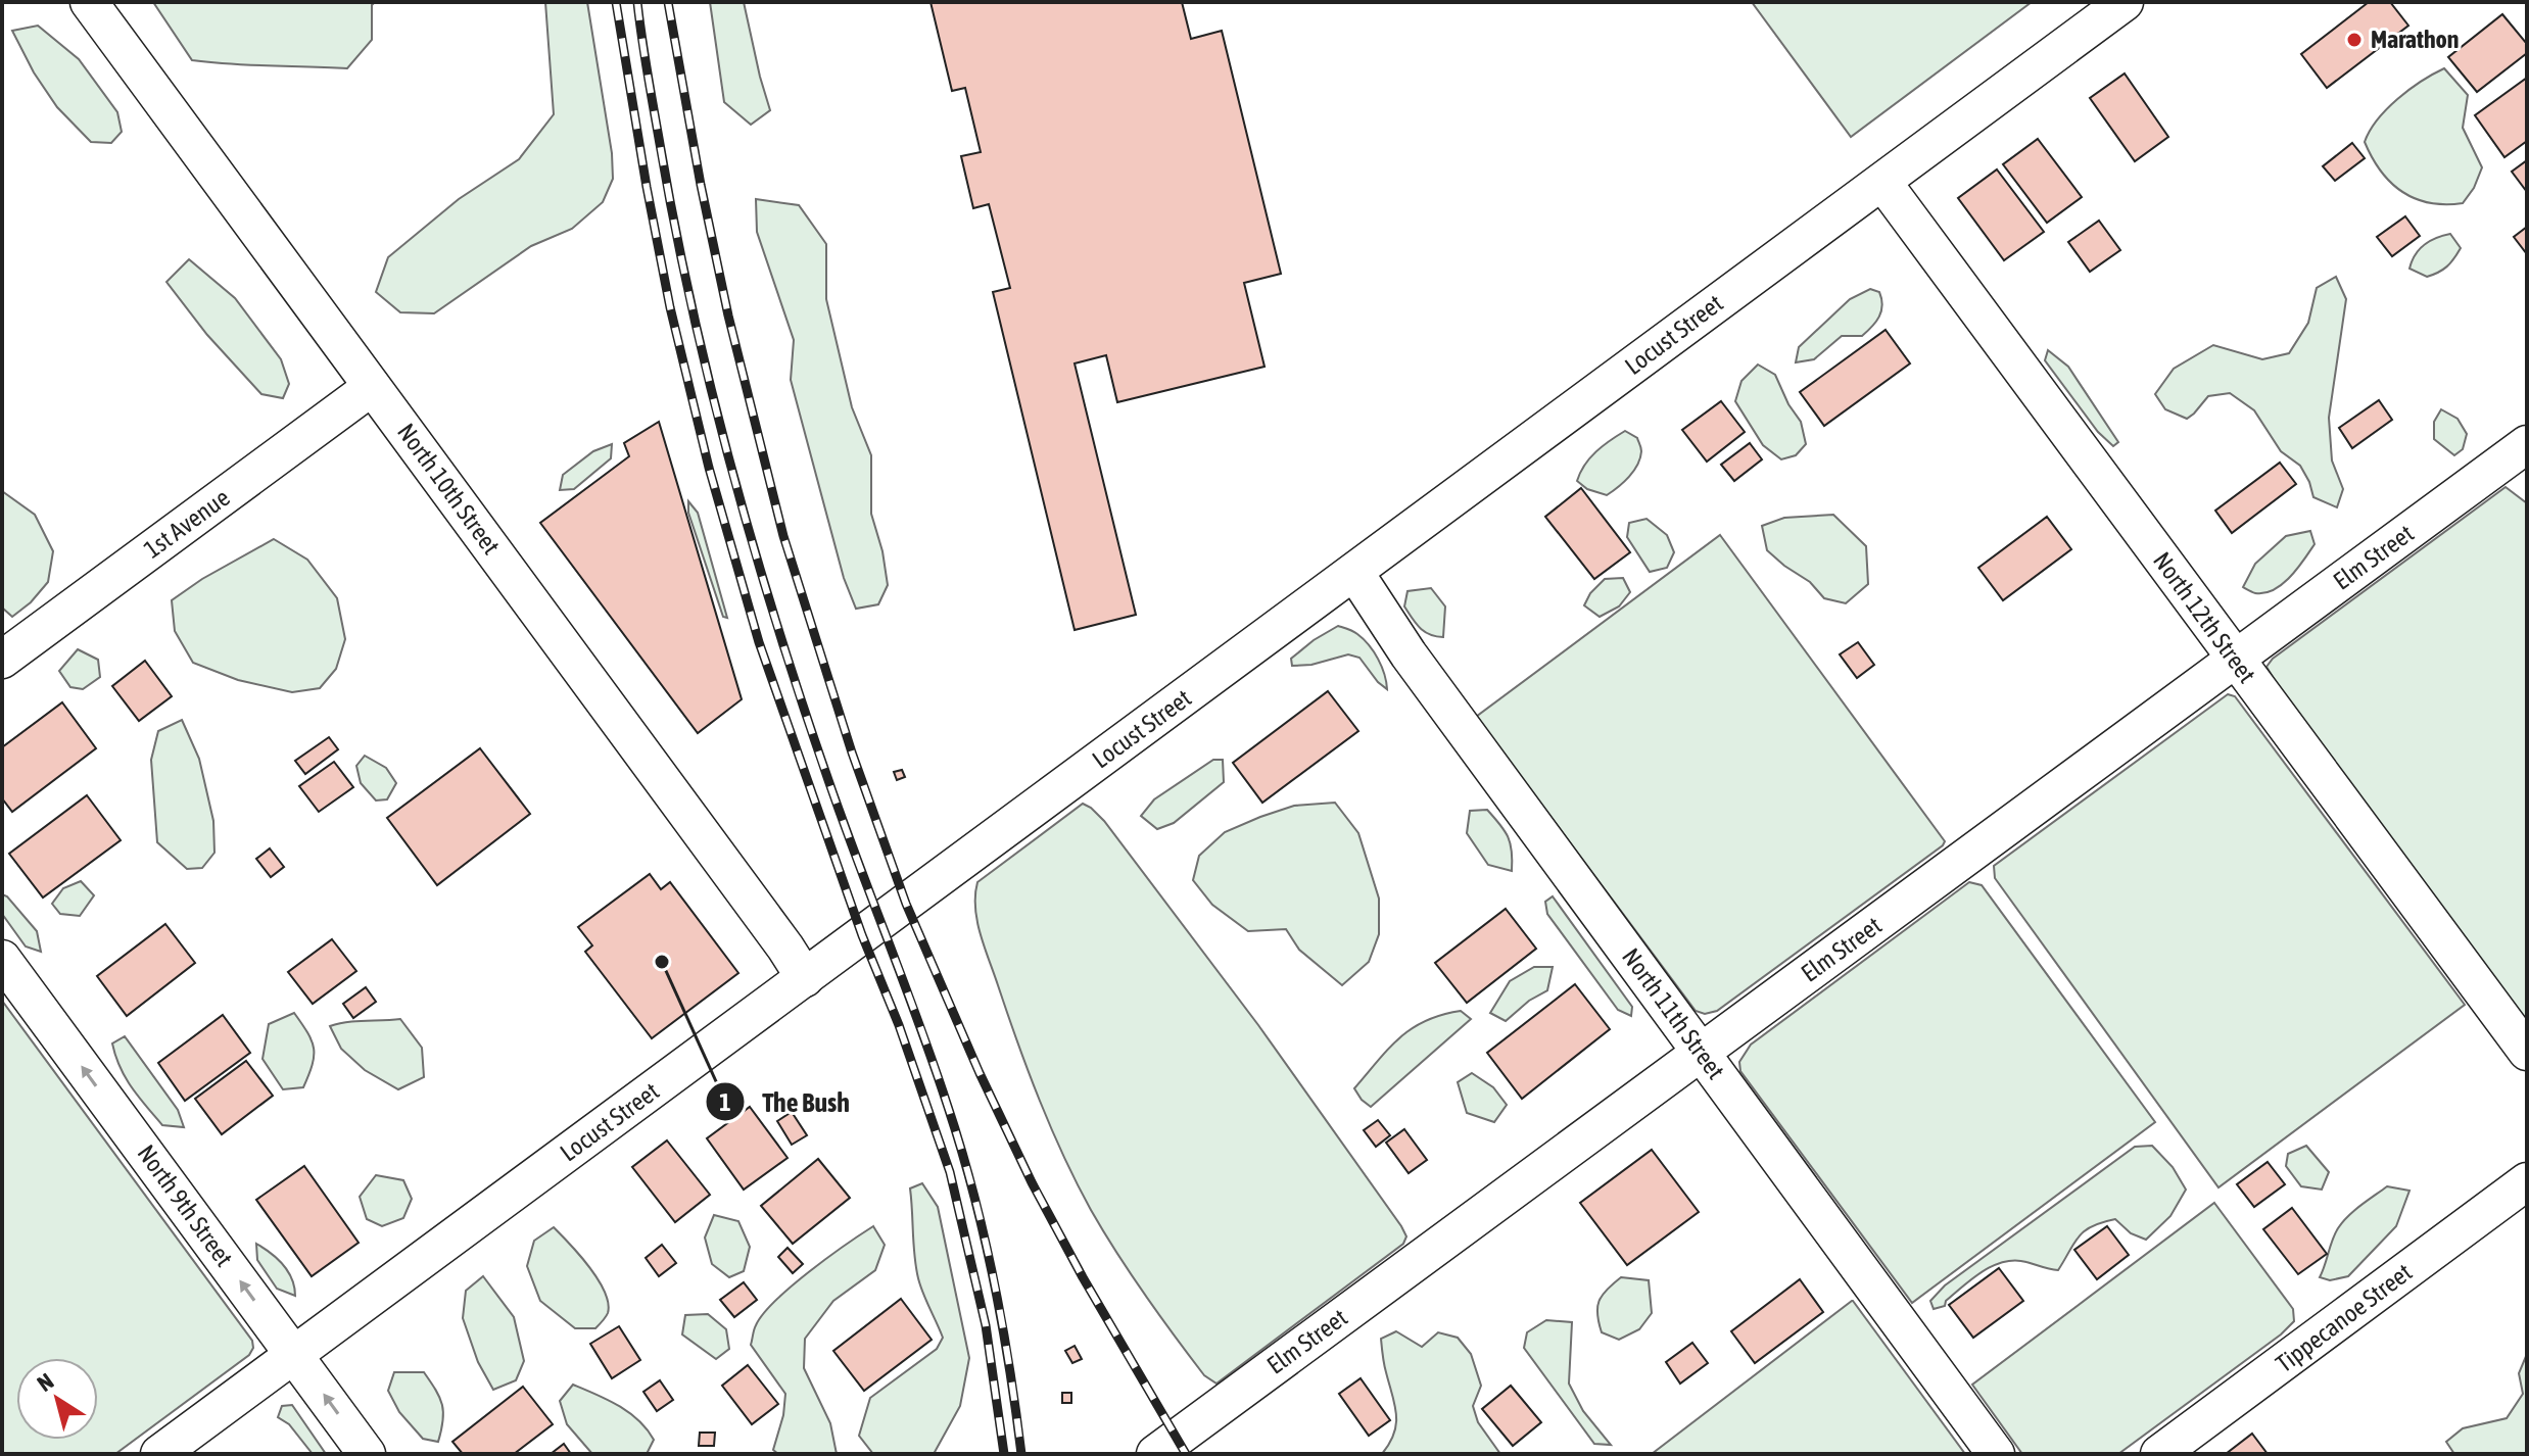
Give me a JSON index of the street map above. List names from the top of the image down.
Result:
{
  "streets": {
    "street": [
      "Locust Street",
      "North 10th Street",
      "1st Avenue",
      "Elm Street",
      "North 12th Street",
      "North 11th Street",
      "North 9th Street",
      "Tippecanoe Street"
    ]
  },
  "crossings": [
    ["Locust Street", "North 10th Street"],
    ["Locust Street", "North 12th Street"],
    ["Locust Street", "North 11th Street"],
    ["Locust Street", "North 9th Street"],
    ["North 10th Street", "1st Avenue"],
    ["Elm Street", "North 12th Street"],
    ["Elm Street", "North 11th Street"]
  ],
  "one_way": ["North 9th Street"],
  "places": ["Marathon", "The Bush"],
  "north": "top left"
}
